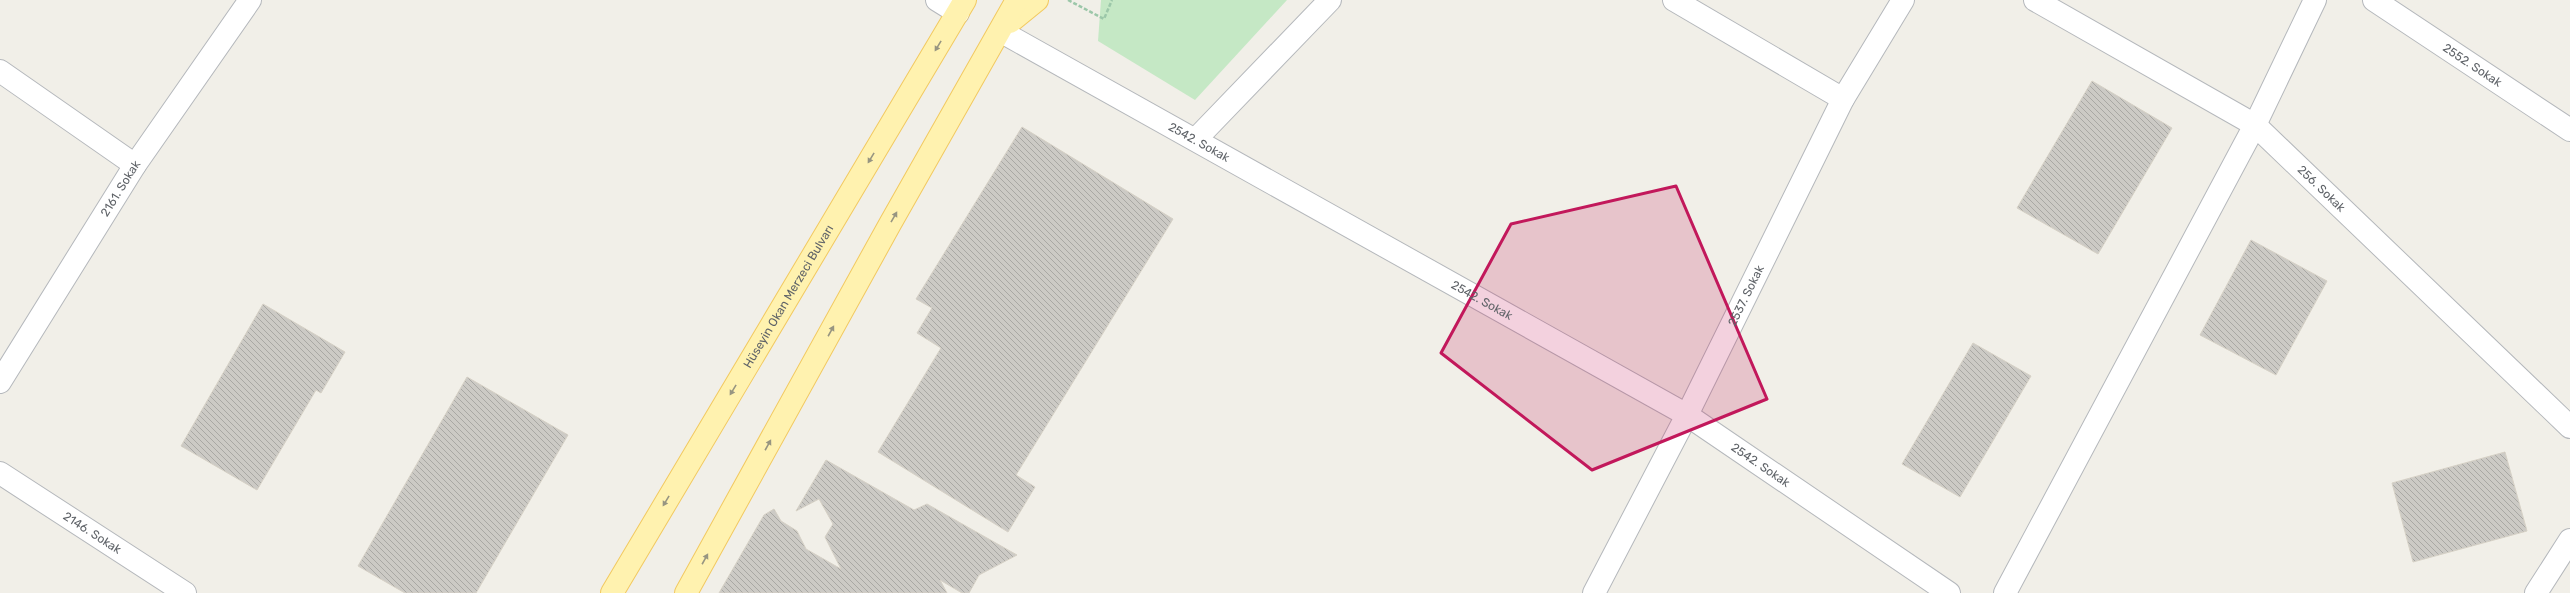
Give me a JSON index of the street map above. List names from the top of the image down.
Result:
{
  "streets": {
    "main road": ["Hüseyin Okan Merzeci Bulvarı"],
    "street": [
      "2552. Sokak",
      "2542. Sokak",
      "2161. Sokak",
      "256. Sokak",
      "2537. Sokak",
      "2146. Sokak"
    ]
  },
  "crossings": [
    ["2542. Sokak", "2537. Sokak"]
  ]
}
